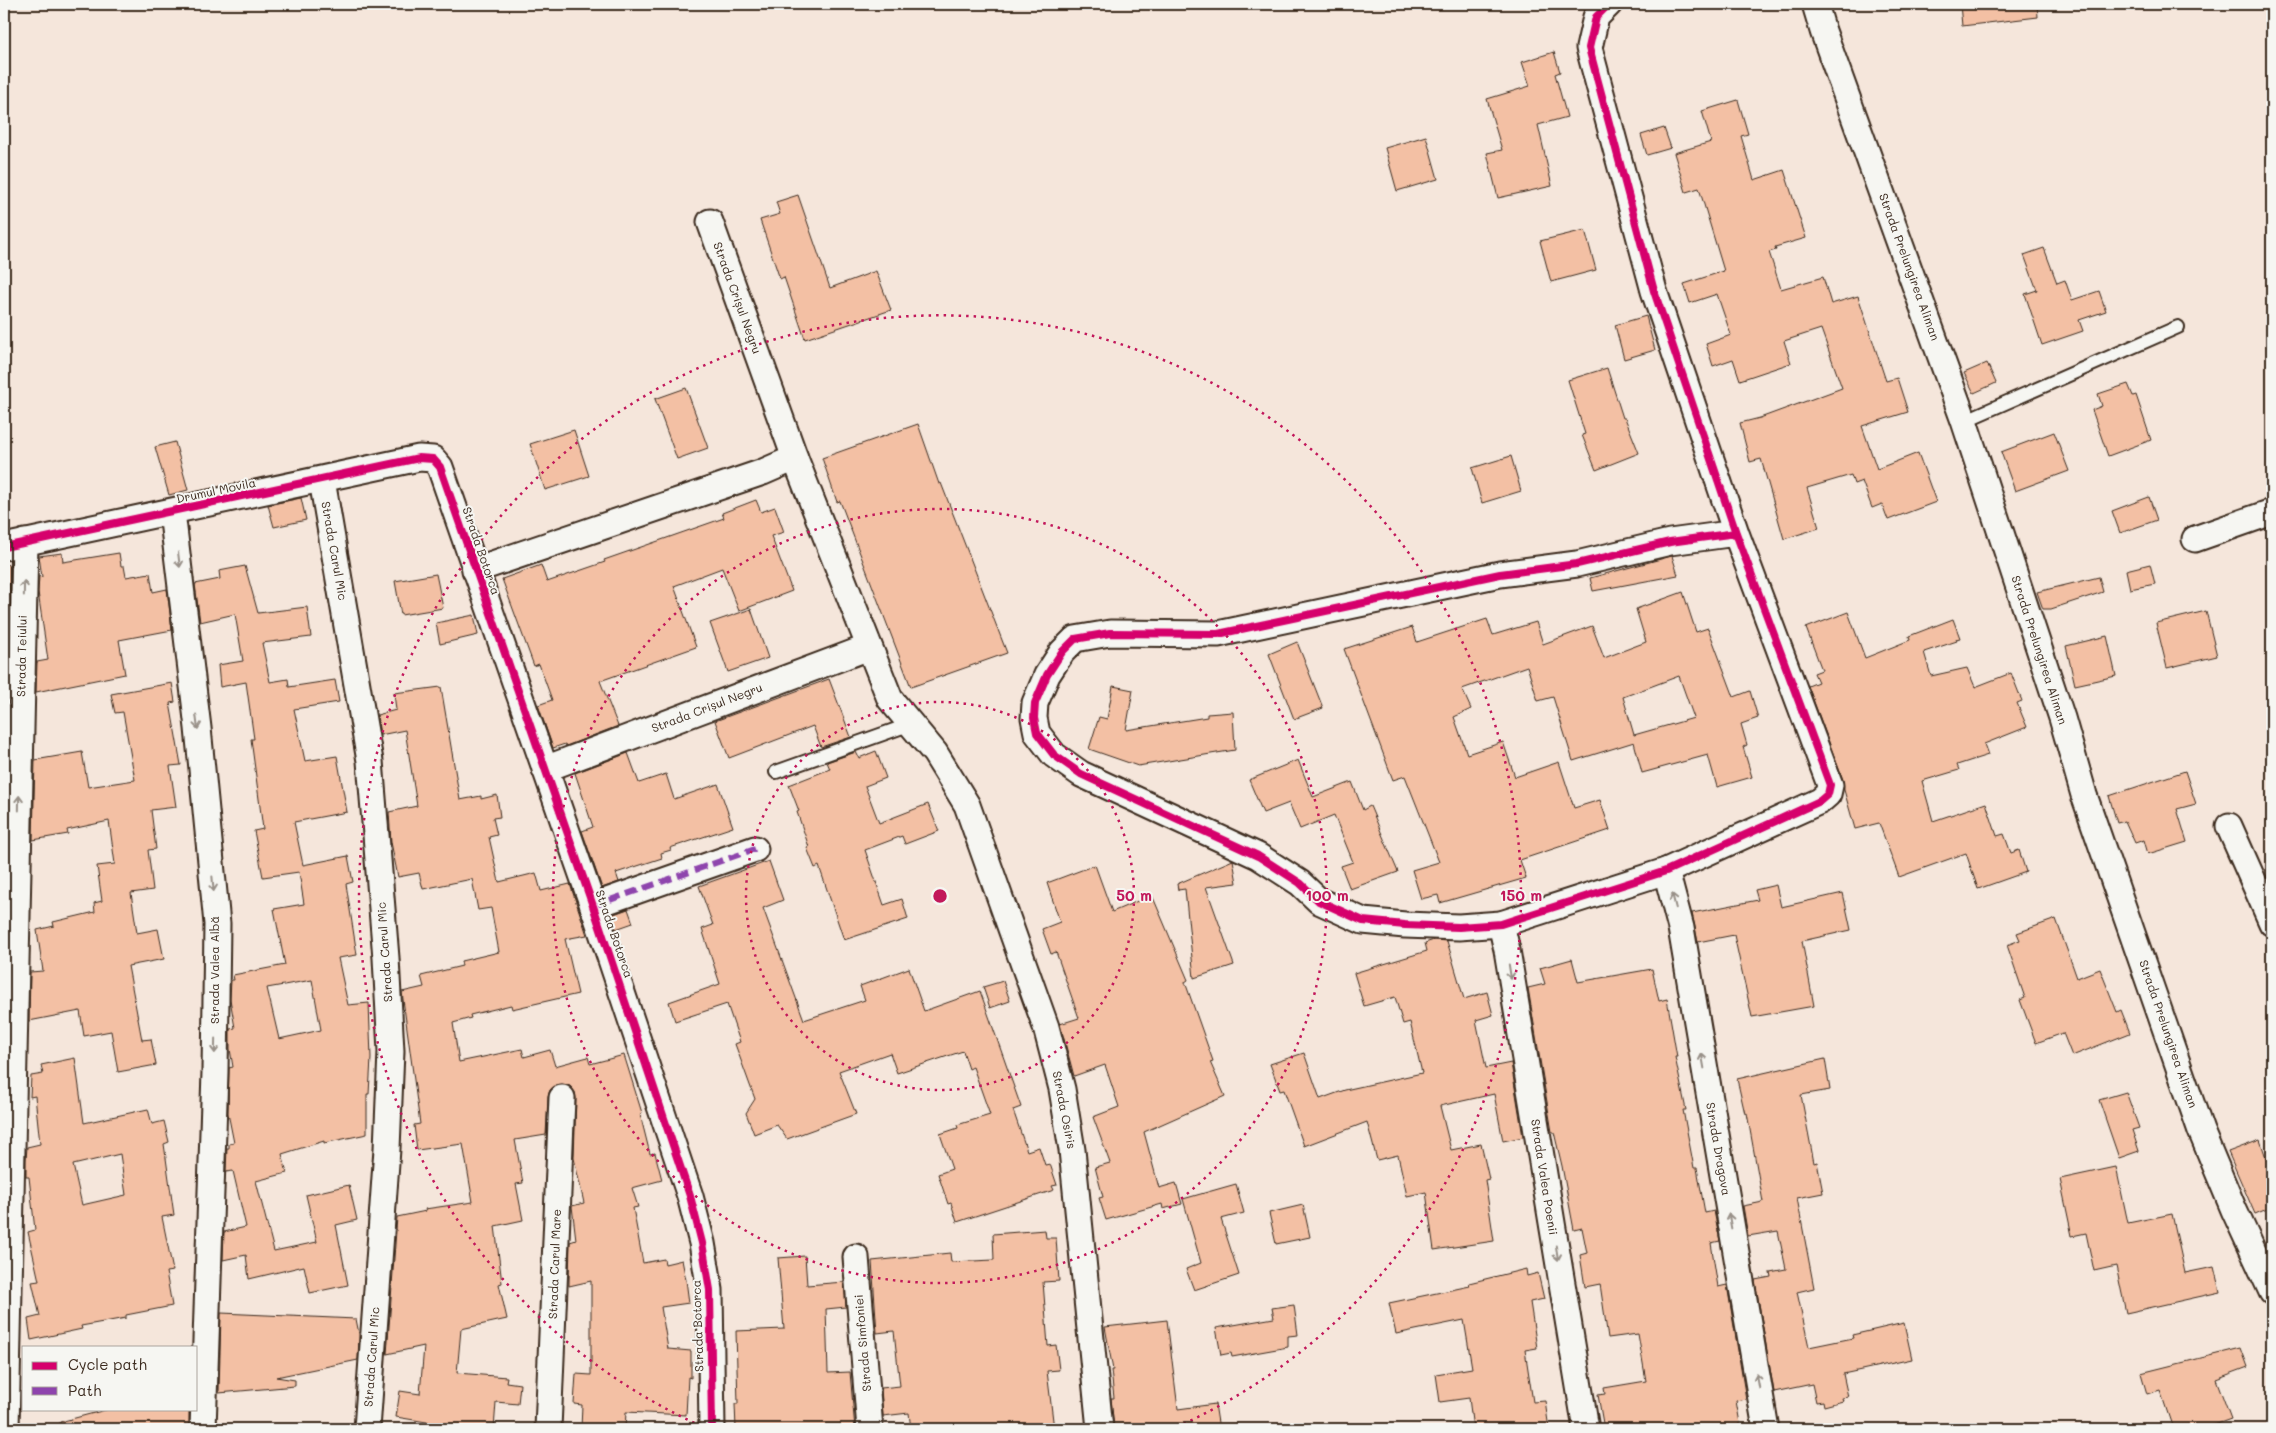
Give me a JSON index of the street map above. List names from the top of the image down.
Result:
{
  "streets": {
    "street": [
      "Strada Prelungirea Aliman",
      "Strada Crișul Negru",
      "Drumul Movila",
      "Strada Carul Mic",
      "Strada Botorca",
      "Strada Teiului",
      "Strada Valea Albă",
      "Strada Osiris",
      "Strada Dragova",
      "Strada Valea Poenii",
      "Strada Carul Mare",
      "Strada Simfoniei"
    ]
  },
  "crossings": [
    ["Strada Crișul Negru", "Strada Botorca"],
    ["Strada Crișul Negru", "Strada Osiris"],
    ["Drumul Movila", "Strada Carul Mic"],
    ["Drumul Movila", "Strada Botorca"],
    ["Drumul Movila", "Strada Teiului"],
    ["Drumul Movila", "Strada Valea Albă"]
  ],
  "one_way": [
    "Strada Teiului",
    "Strada Valea Albă",
    "Strada Dragova",
    "Strada Valea Poenii"
  ],
  "legend": ["Cycle path", "Path"],
  "rings": ["50 m", "100 m", "150 m"]
}
